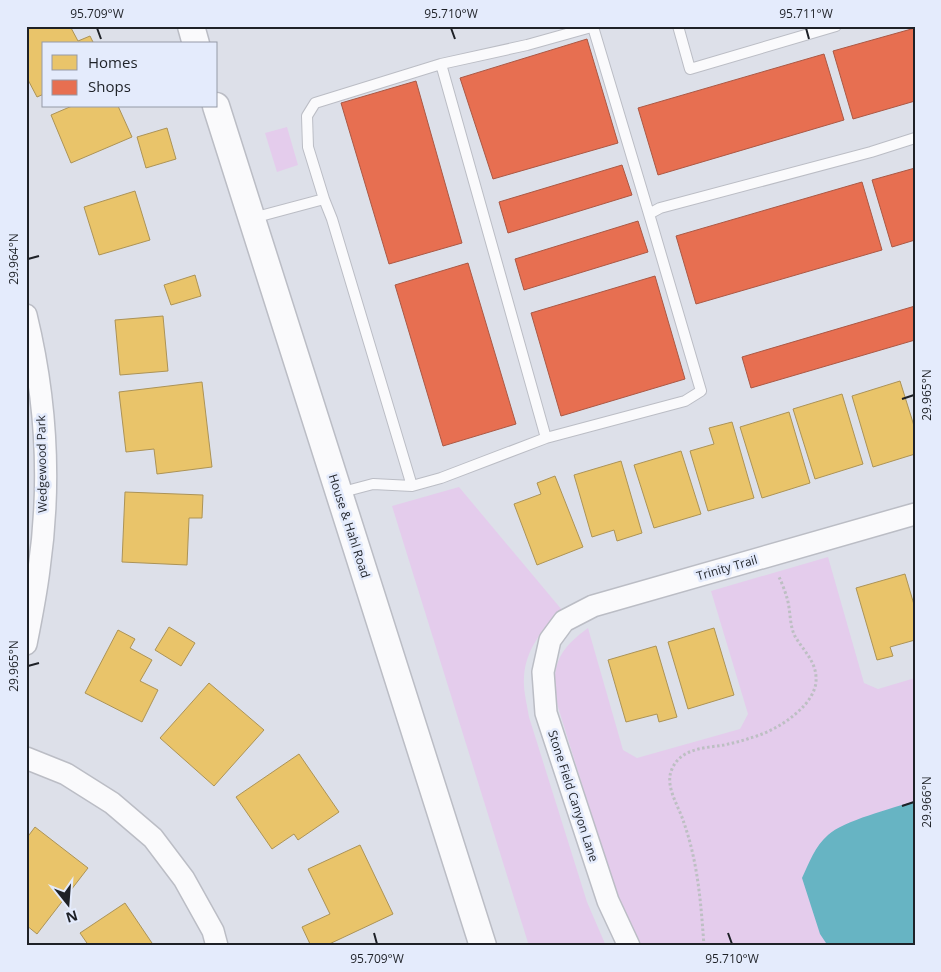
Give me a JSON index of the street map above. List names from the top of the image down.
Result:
{
  "streets": {
    "street": [
      "Wedgewood Park",
      "House & Hahl Road",
      "Trinity Trail",
      "Stone Field Canyon Lane"
    ]
  },
  "crossings": [
    ["Trinity Trail", "Stone Field Canyon Lane"]
  ],
  "legend": ["Homes", "Shops"],
  "north": "bottom",
  "coordinates": [
    "95.709°W",
    "95.710°W",
    "95.711°W",
    "29.964°N",
    "29.965°N",
    "29.966°N"
  ]
}
